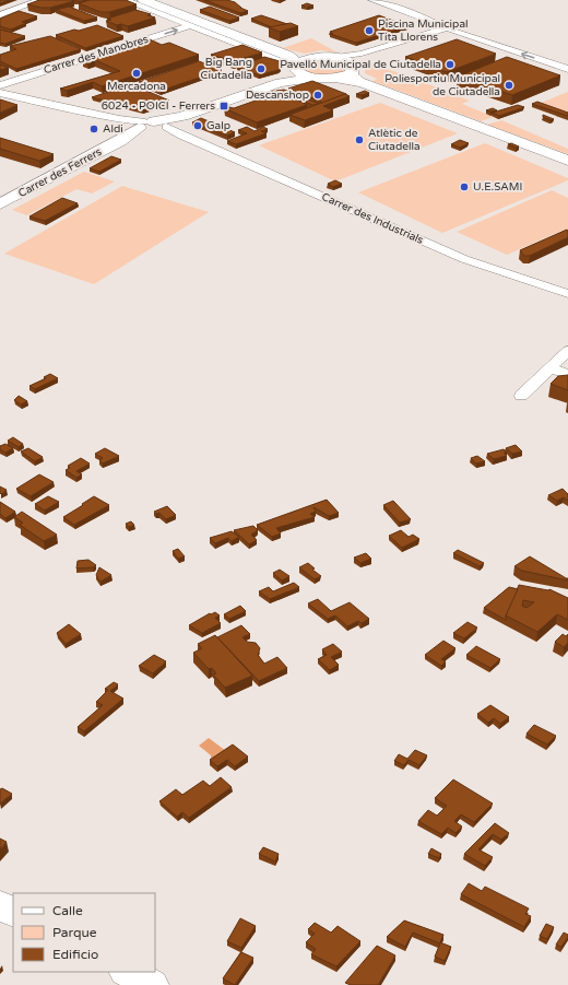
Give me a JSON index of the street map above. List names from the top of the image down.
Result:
{
  "streets": {
    "main road": ["Carrer des Ferrers"],
    "street": ["Carrer des Manobres", "Carrer des Industrials"]
  },
  "crossings": [
    ["Carrer des Ferrers", "Carrer des Industrials"]
  ],
  "one_way": ["Carrer des Manobres"],
  "places": {
    "other": [
      "Piscina Municipal Tita Llorens",
      "Pavelló Municipal de Ciutadella",
      "Big Bang Ciutadella",
      "Mercadona",
      "Poliesportiu Municipal de Ciutadella",
      "Descanshop",
      "Galp",
      "Aldi",
      "Atlètic de Ciutadella",
      "U.E.SAMI"
    ],
    "transit": ["6024 - POICI - Ferrers"]
  },
  "legend": ["Calle", "Parque", "Edificio"]
}
